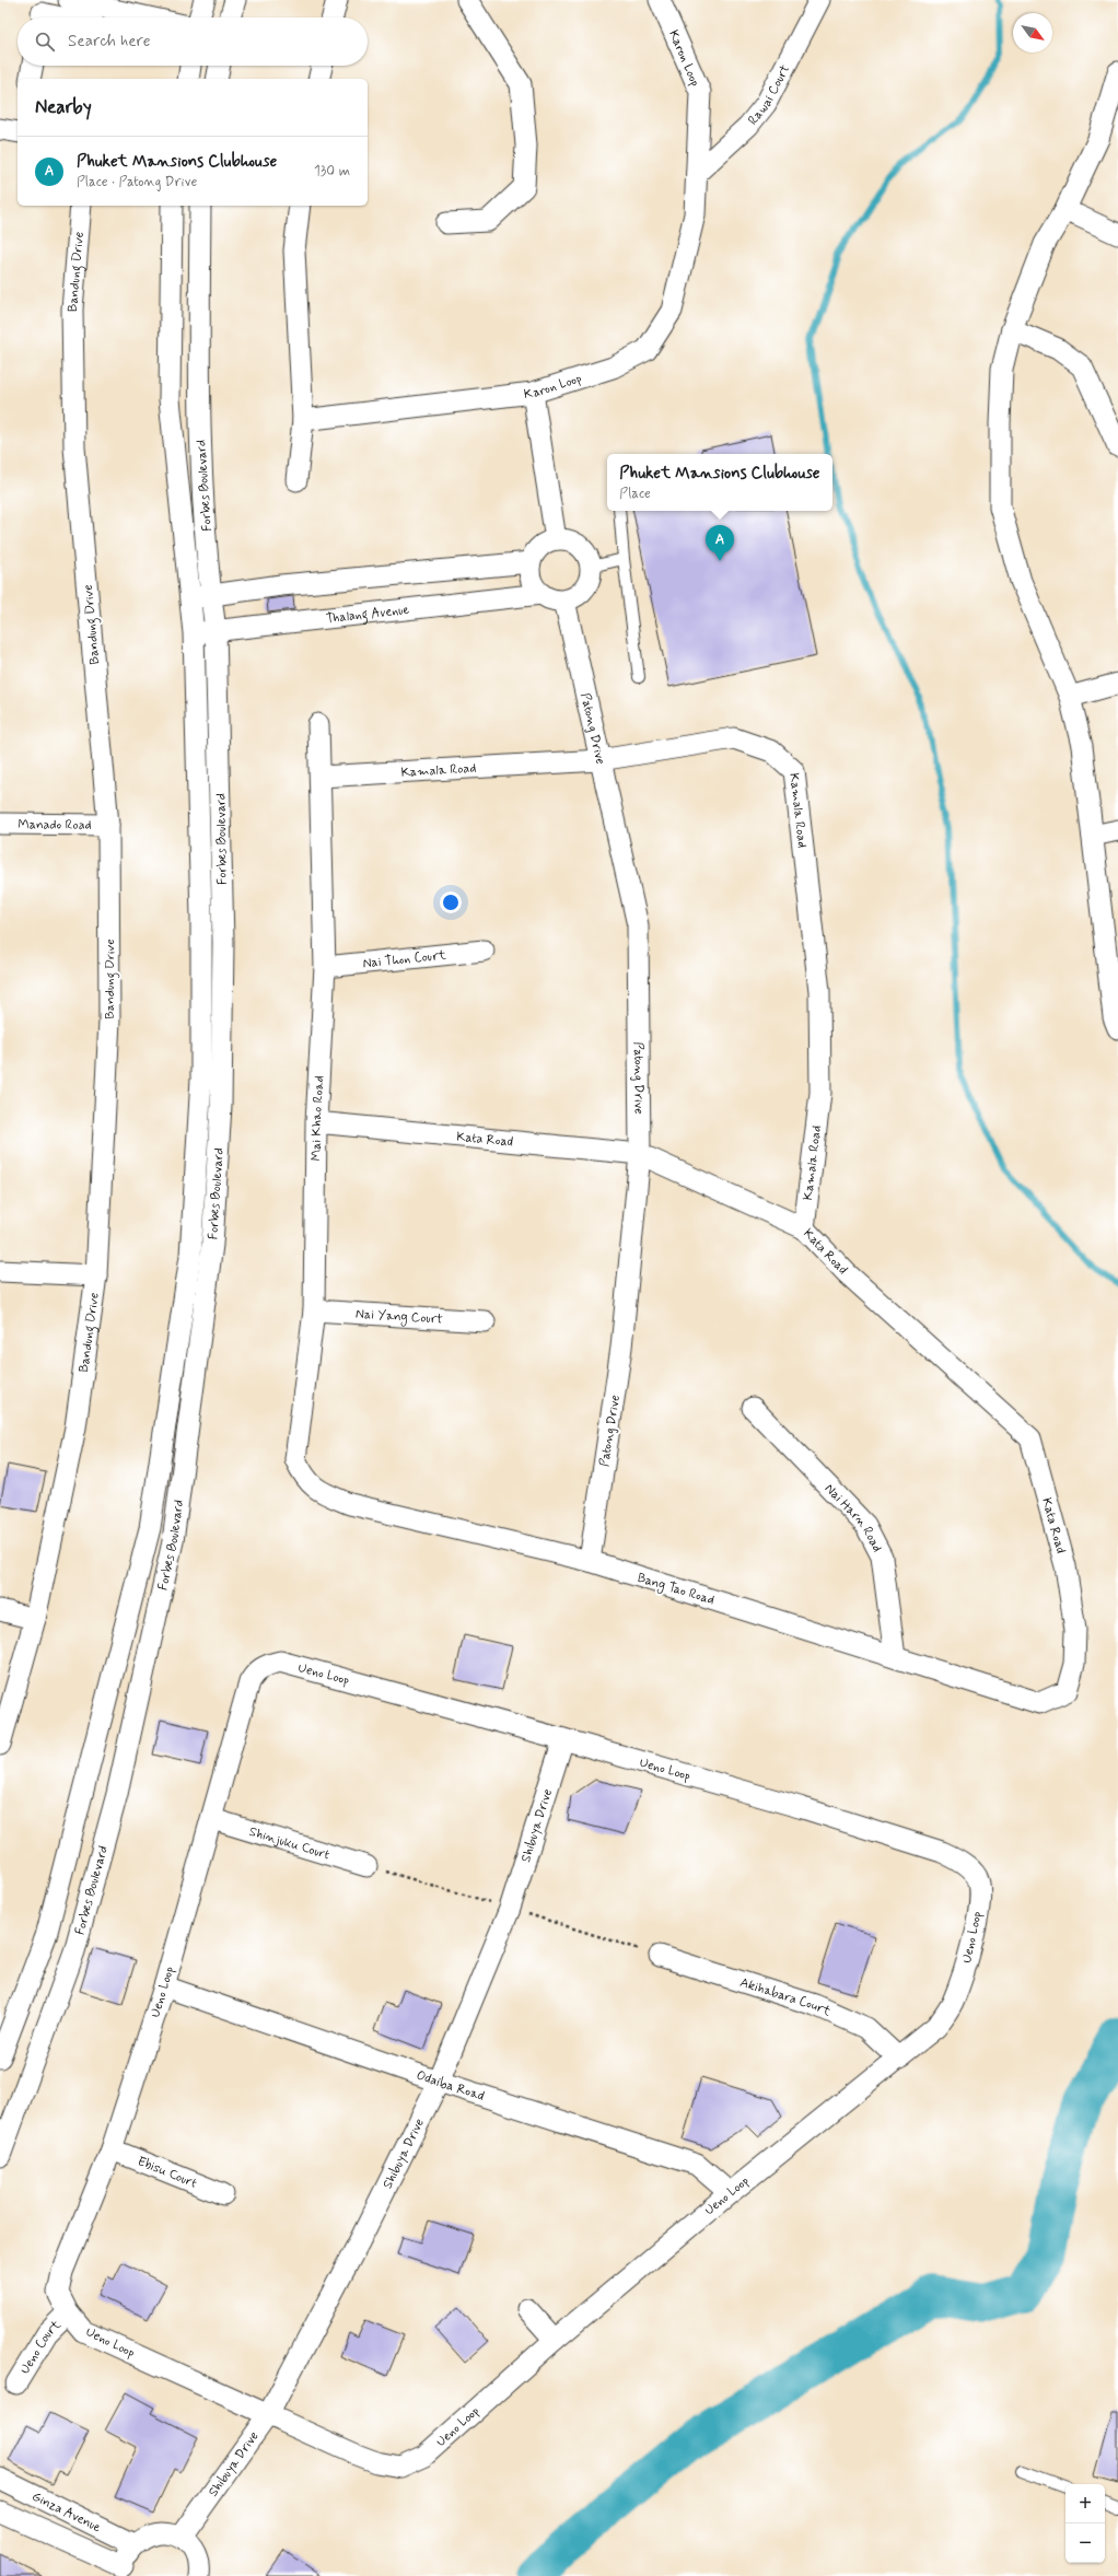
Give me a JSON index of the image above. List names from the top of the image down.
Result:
{
  "streets": {
    "street": [
      "Karon Loop",
      "Rawai Court",
      "Bandung Drive",
      "Forbes Boulevard",
      "Thalang Avenue",
      "Patong Drive",
      "Kamala Road",
      "Manado Road",
      "Nai Thon Court",
      "Mai Khao Road",
      "Kata Road",
      "Nai Yang Court",
      "Nai Harn Road",
      "Bang Tao Road",
      "Ueno Loop",
      "Shibuya Drive",
      "Shinjuku Court",
      "Akihabara Court",
      "Odaiba Road",
      "Ebisu Court",
      "Ueno Court",
      "Ginza Avenue"
    ]
  },
  "crossings": [
    ["Karon Loop", "Rawai Court"],
    ["Bandung Drive", "Manado Road"],
    ["Forbes Boulevard", "Thalang Avenue"],
    ["Thalang Avenue", "Patong Drive"],
    ["Patong Drive", "Kamala Road"],
    ["Patong Drive", "Kata Road"],
    ["Patong Drive", "Bang Tao Road"],
    ["Kamala Road", "Mai Khao Road"],
    ["Kamala Road", "Kata Road"],
    ["Nai Thon Court", "Mai Khao Road"],
    ["Mai Khao Road", "Kata Road"],
    ["Mai Khao Road", "Nai Yang Court"],
    ["Mai Khao Road", "Bang Tao Road"],
    ["Kata Road", "Bang Tao Road"],
    ["Nai Harn Road", "Bang Tao Road"],
    ["Ueno Loop", "Shibuya Drive"],
    ["Ueno Loop", "Shinjuku Court"],
    ["Ueno Loop", "Akihabara Court"],
    ["Ueno Loop", "Odaiba Road"],
    ["Ueno Loop", "Ebisu Court"],
    ["Ueno Loop", "Ueno Court"],
    ["Shibuya Drive", "Odaiba Road"]
  ],
  "north": "bottom right",
  "page": {
    "search": "Search here",
    "heading": "Nearby",
    "list": [
      {
        "mark": "A",
        "name": "Phuket Mansions Clubhouse",
        "note": "Place · Patong Drive",
        "value": "130 m"
      }
    ],
    "popup": ["Phuket Mansions Clubhouse", "Place"],
    "pins": "A",
    "map_buttons": ["+", "−"]
  }
}
